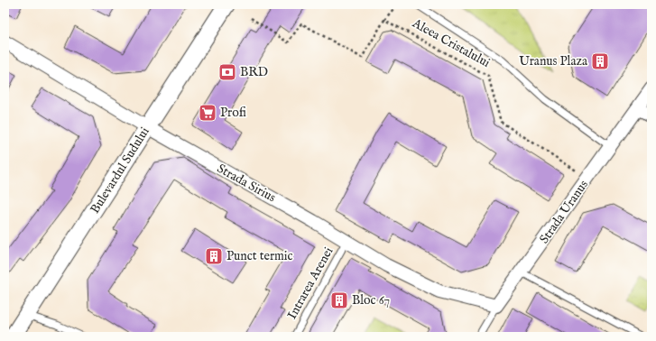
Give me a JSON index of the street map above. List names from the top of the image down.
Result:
{
  "streets": {
    "street": ["Bulevardul Sudului", "Strada Sirius", "Strada Uranus"],
    "lane": ["Aleea Cristalului", "Intrarea Arenei"]
  },
  "crossings": [
    ["Aleea Cristalului", "Strada Uranus"],
    ["Bulevardul Sudului", "Strada Sirius"],
    ["Strada Sirius", "Strada Uranus"],
    ["Strada Sirius", "Intrarea Arenei"]
  ],
  "places": {
    "building": ["Uranus Plaza", "Punct termic", "Bloc 67"],
    "bank": ["BRD"],
    "supermarket": ["Profi"]
  }
}
